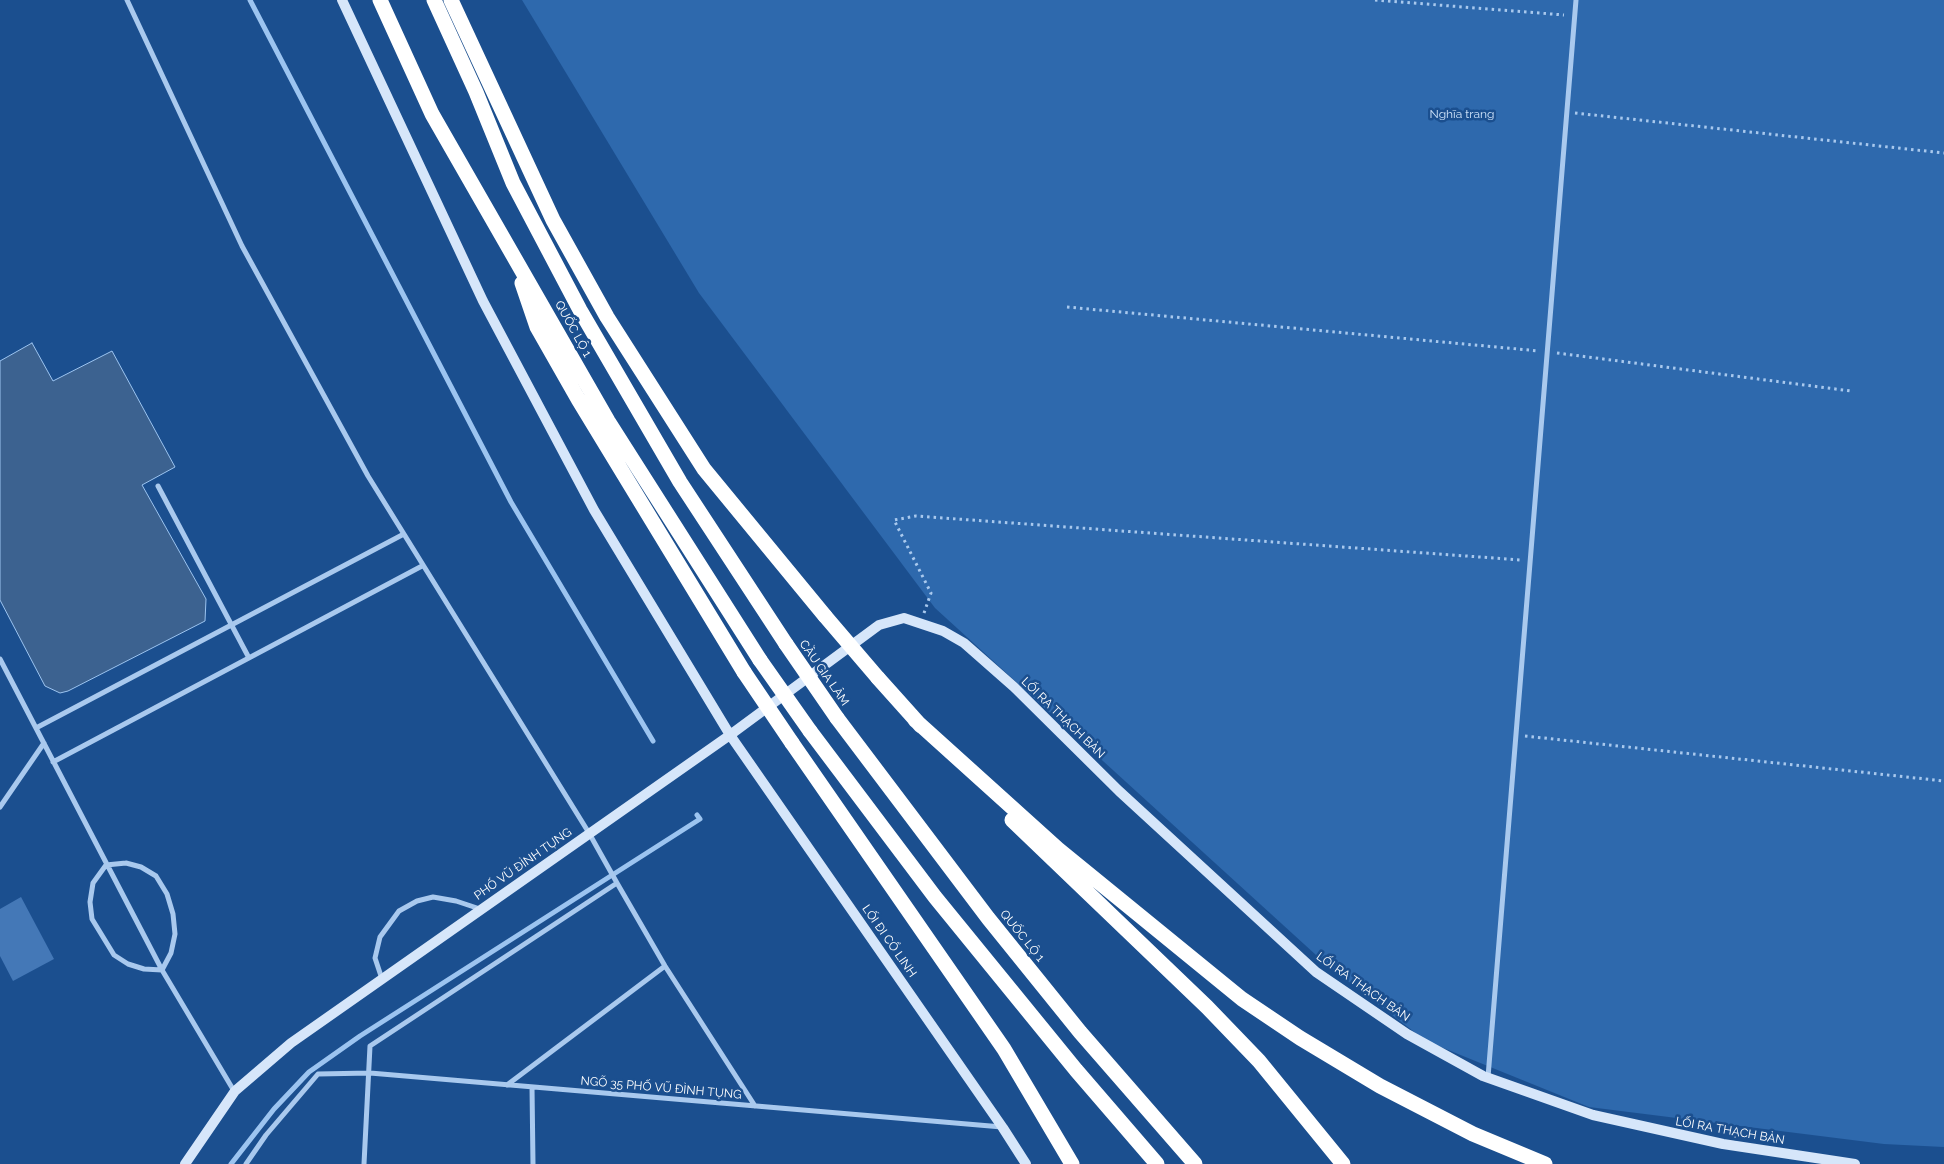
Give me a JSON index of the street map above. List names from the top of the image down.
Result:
{
  "streets": {
    "highway": ["QUỐC LỘ 1", "CẦU GIA LÂM"],
    "main road": ["LỐI RA THẠCH BÀN", "PHỐ VŨ ĐÌNH TỤNG", "LỐI ĐI CỔ LINH"],
    "street": ["NGÕ 35 PHỐ VŨ ĐÌNH TỤNG"]
  },
  "crossings": [
    ["QUỐC LỘ 1", "CẦU GIA LÂM"],
    ["LỐI RA THẠCH BÀN", "PHỐ VŨ ĐÌNH TỤNG"],
    ["PHỐ VŨ ĐÌNH TỤNG", "LỐI ĐI CỔ LINH"],
    ["LỐI ĐI CỔ LINH", "NGÕ 35 PHỐ VŨ ĐÌNH TỤNG"]
  ],
  "parks": ["Nghĩa trang"]
}
